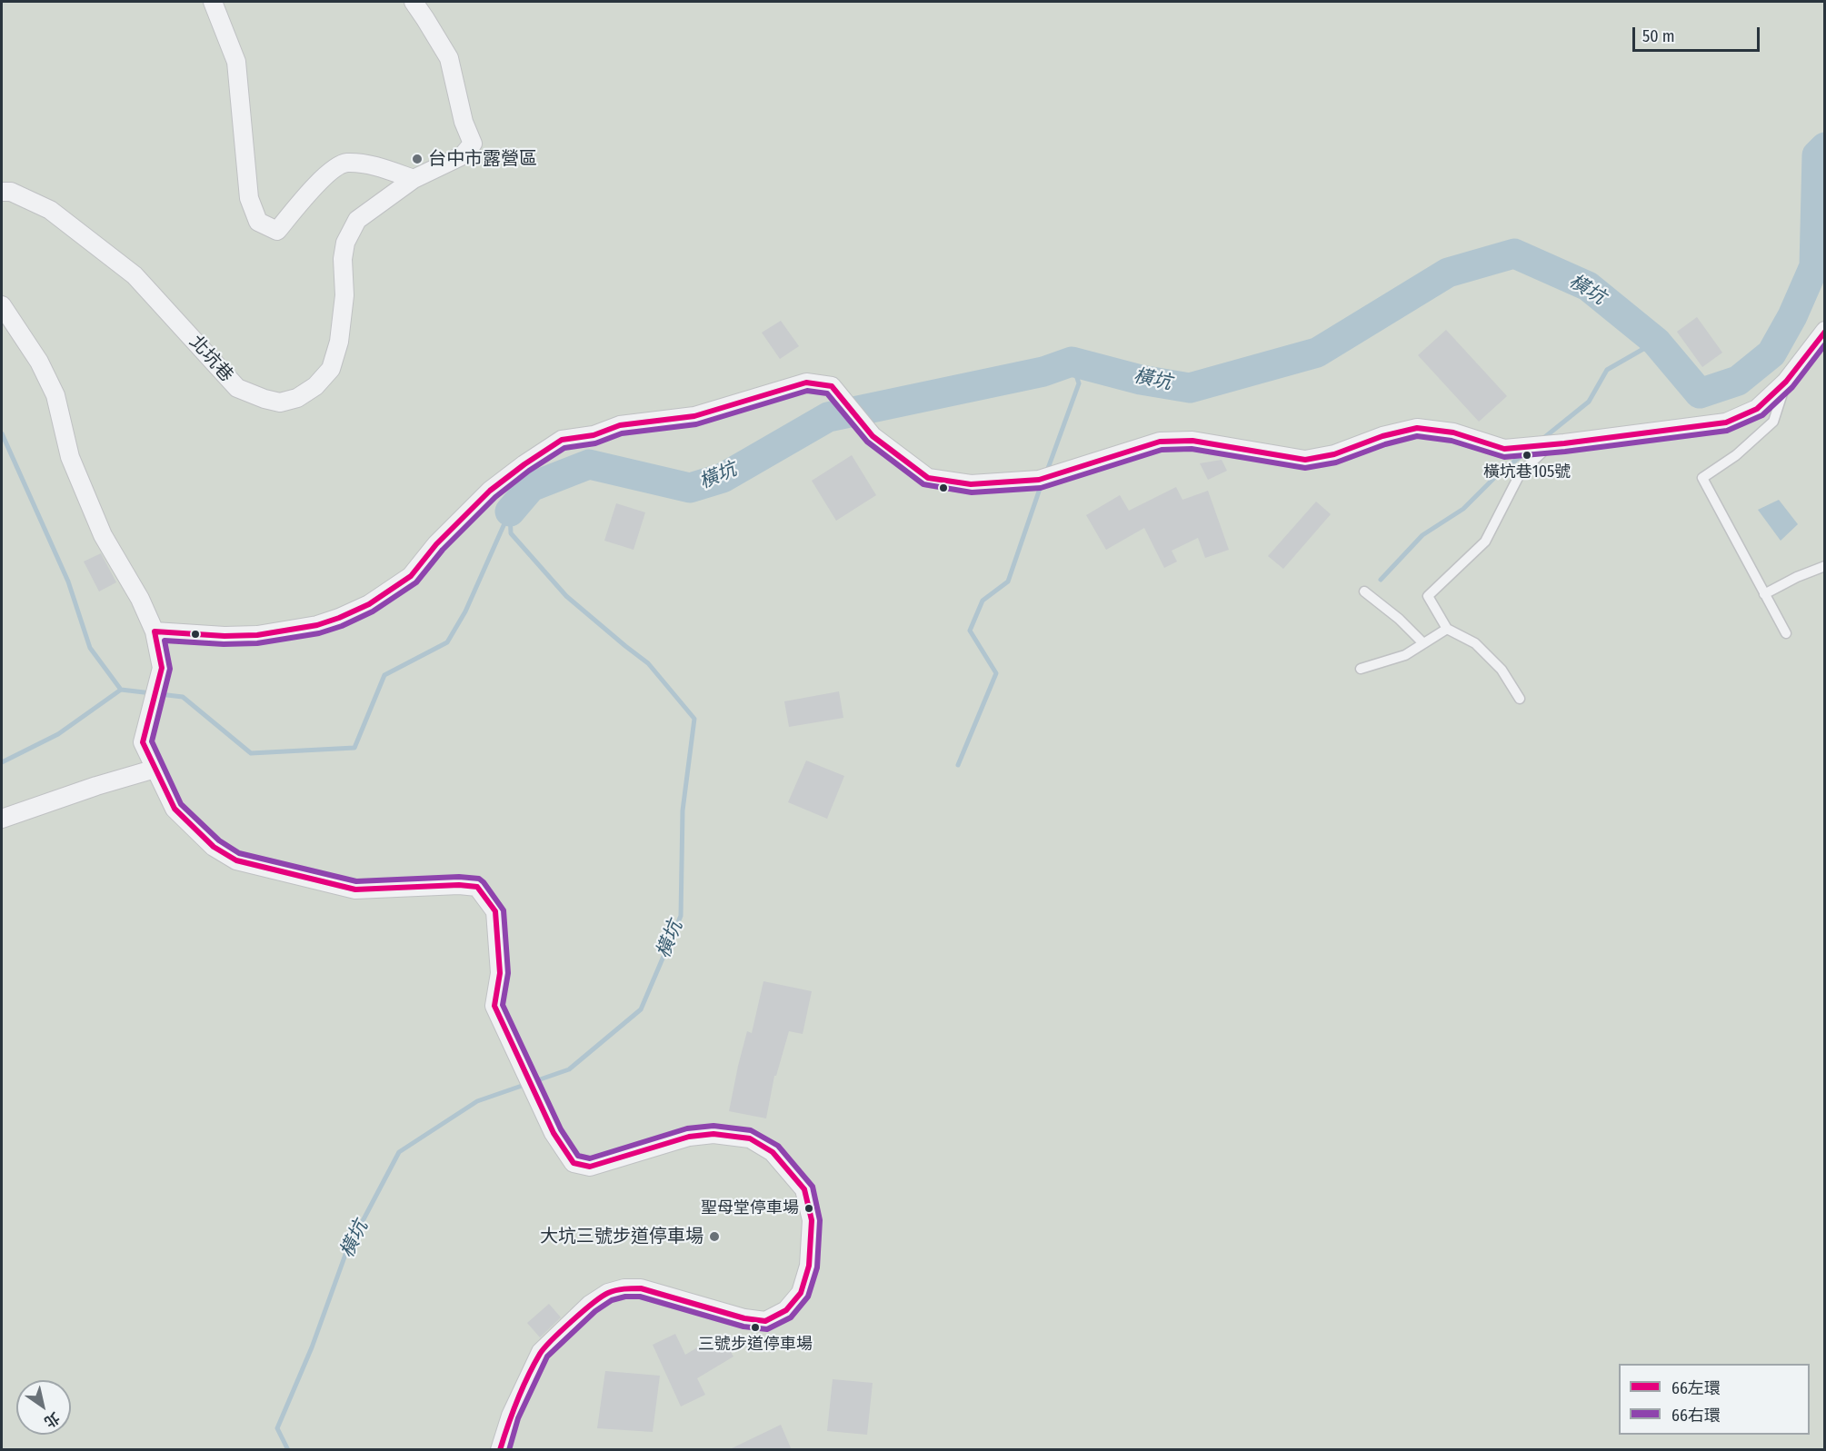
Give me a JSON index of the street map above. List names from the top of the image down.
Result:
{
  "streets": {
    "street": ["北坑巷"]
  },
  "water": ["橫坑"],
  "places": [
    "台中市露營區",
    "橫坑巷105號",
    "聖母堂停車場",
    "大坑三號步道停車場",
    "三號步道停車場"
  ],
  "lines": ["transit line 66左環", "transit line 66右環"],
  "legend": ["66左環", "66右環"],
  "scale_bar": "50 m",
  "north": "bottom right"
}
